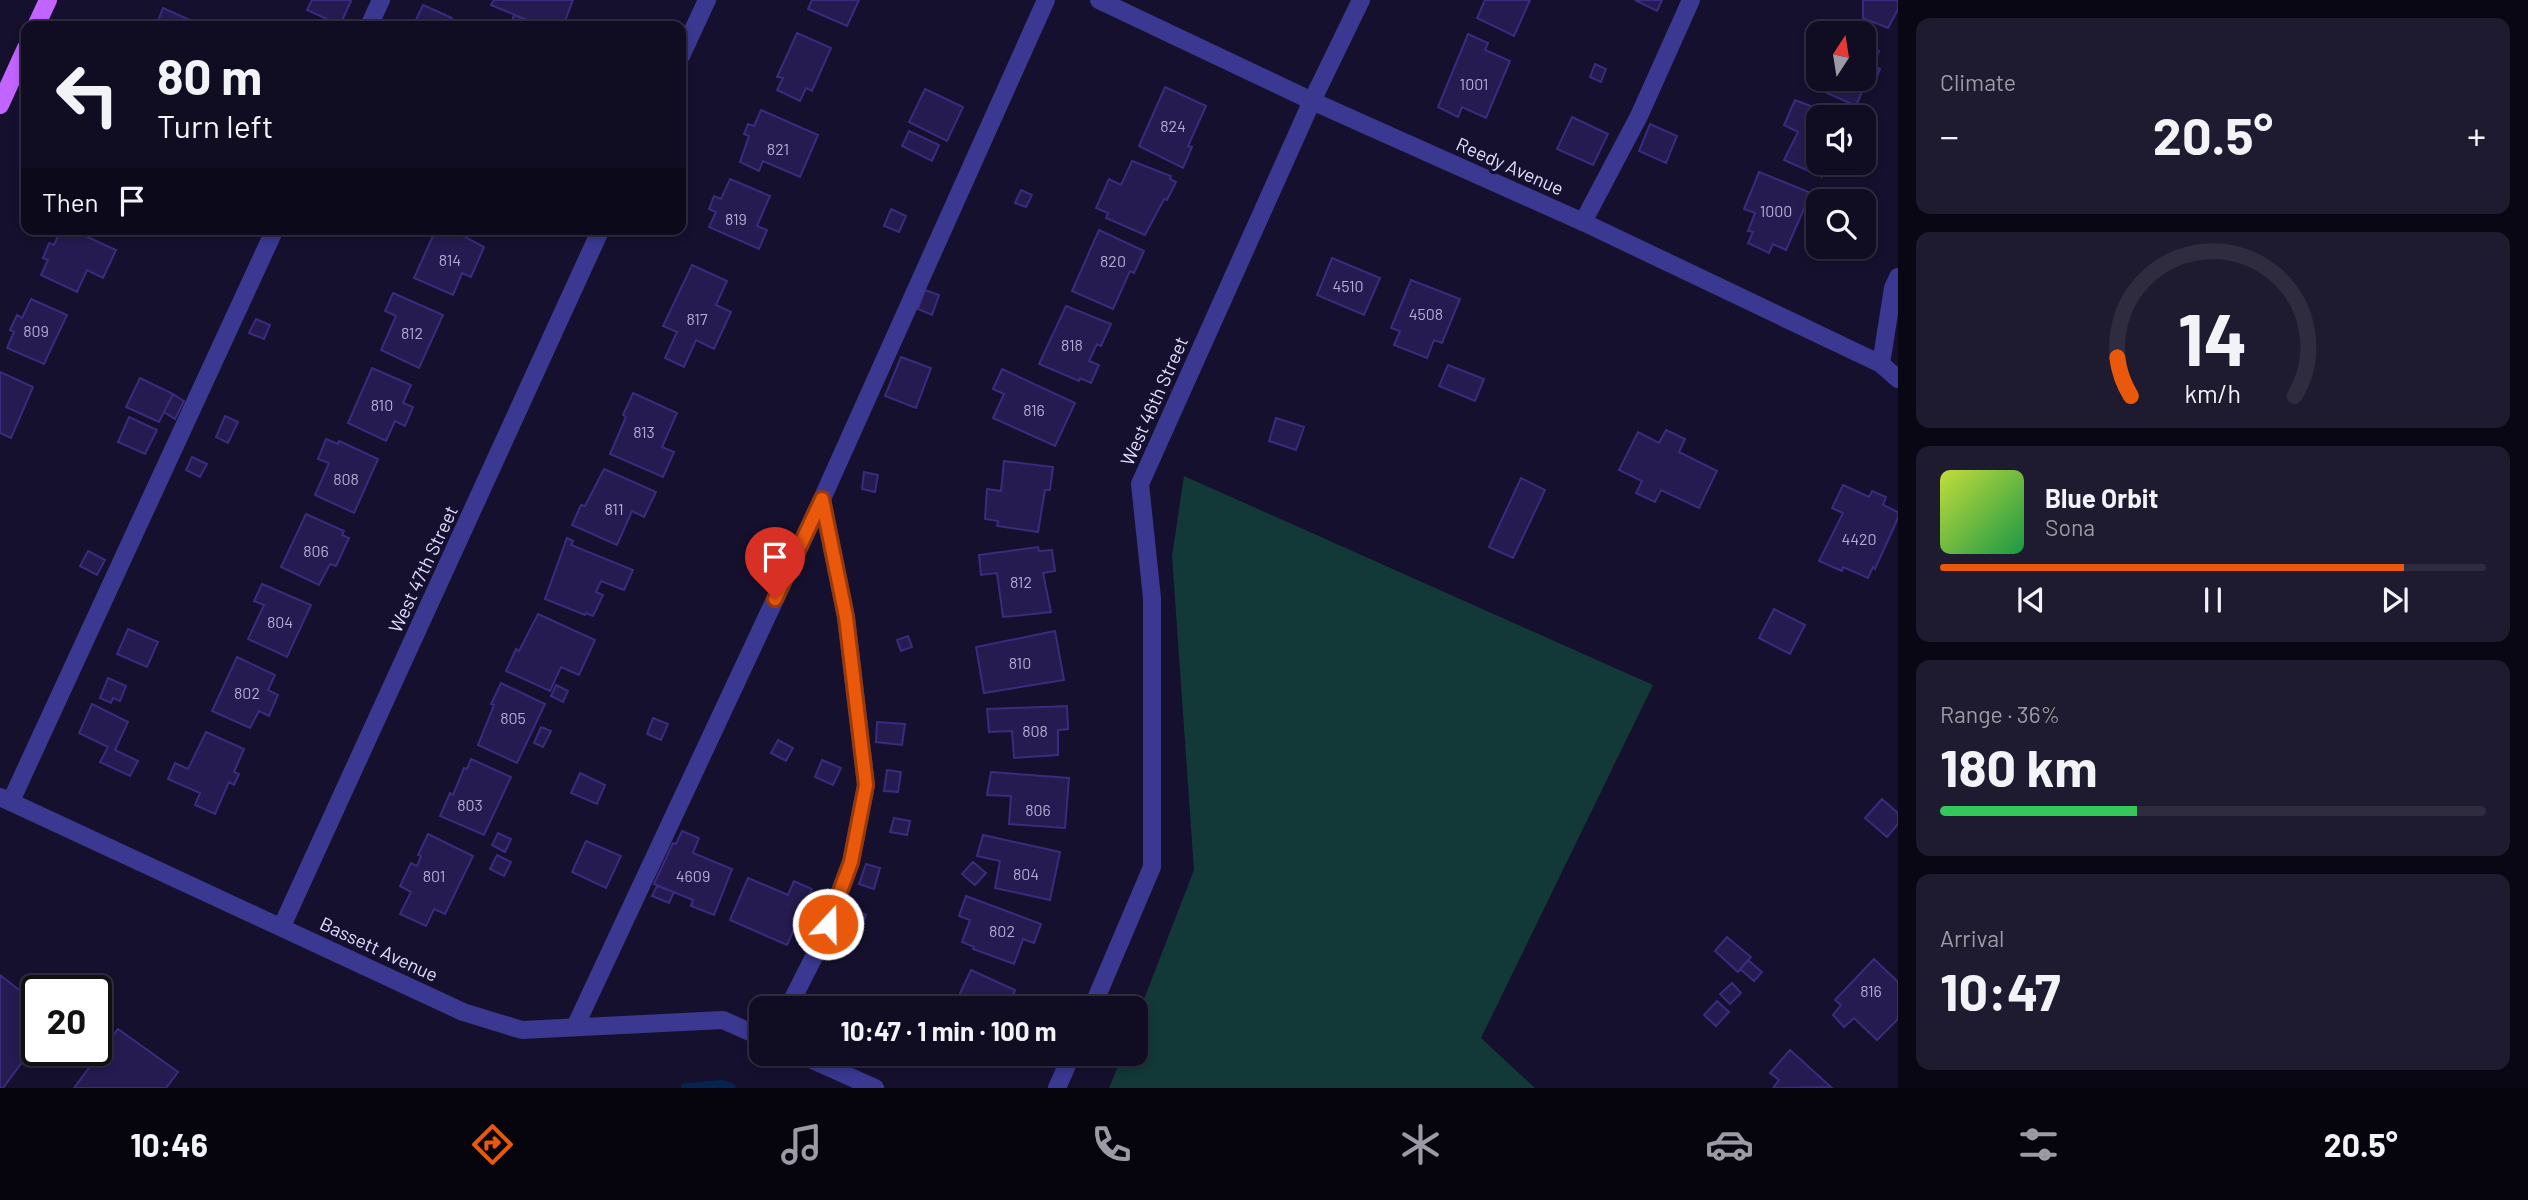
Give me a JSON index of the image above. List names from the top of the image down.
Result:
{
  "streets": {
    "street": [
      "Reedy Avenue",
      "West 46th Street",
      "West 47th Street",
      "Bassett Avenue"
    ]
  },
  "crossings": [
    ["Reedy Avenue", "West 46th Street"],
    ["West 47th Street", "Bassett Avenue"]
  ],
  "house_numbers": [
    "1001",
    "824",
    "821",
    "1000",
    "819",
    "814",
    "820",
    "4510",
    "4508",
    "817",
    "809",
    "812",
    "818",
    "810",
    "816",
    "813",
    "808",
    "811",
    "4420",
    "806",
    "812",
    "804",
    "810",
    "802",
    "805",
    "808",
    "803",
    "806",
    "804",
    "801",
    "4609",
    "802",
    "816"
  ],
  "north": "top",
  "page": {
    "tile": [
      "Climate",
      ["Range · 36%", "180 km"],
      ["Arrival", "10:47"]
    ],
    "turn": ["80 m", "Turn left"],
    "heat": ["−", "20.5°", "+"],
    "then": "Then",
    "song": ["Blue Orbit", "Sona"],
    "limit": "20",
    "trip": "10:47 · 1 min · 100 m",
    "tabs": ["10:46", "20.5°"],
    "gauge": ["14", "km/h"]
  }
}
